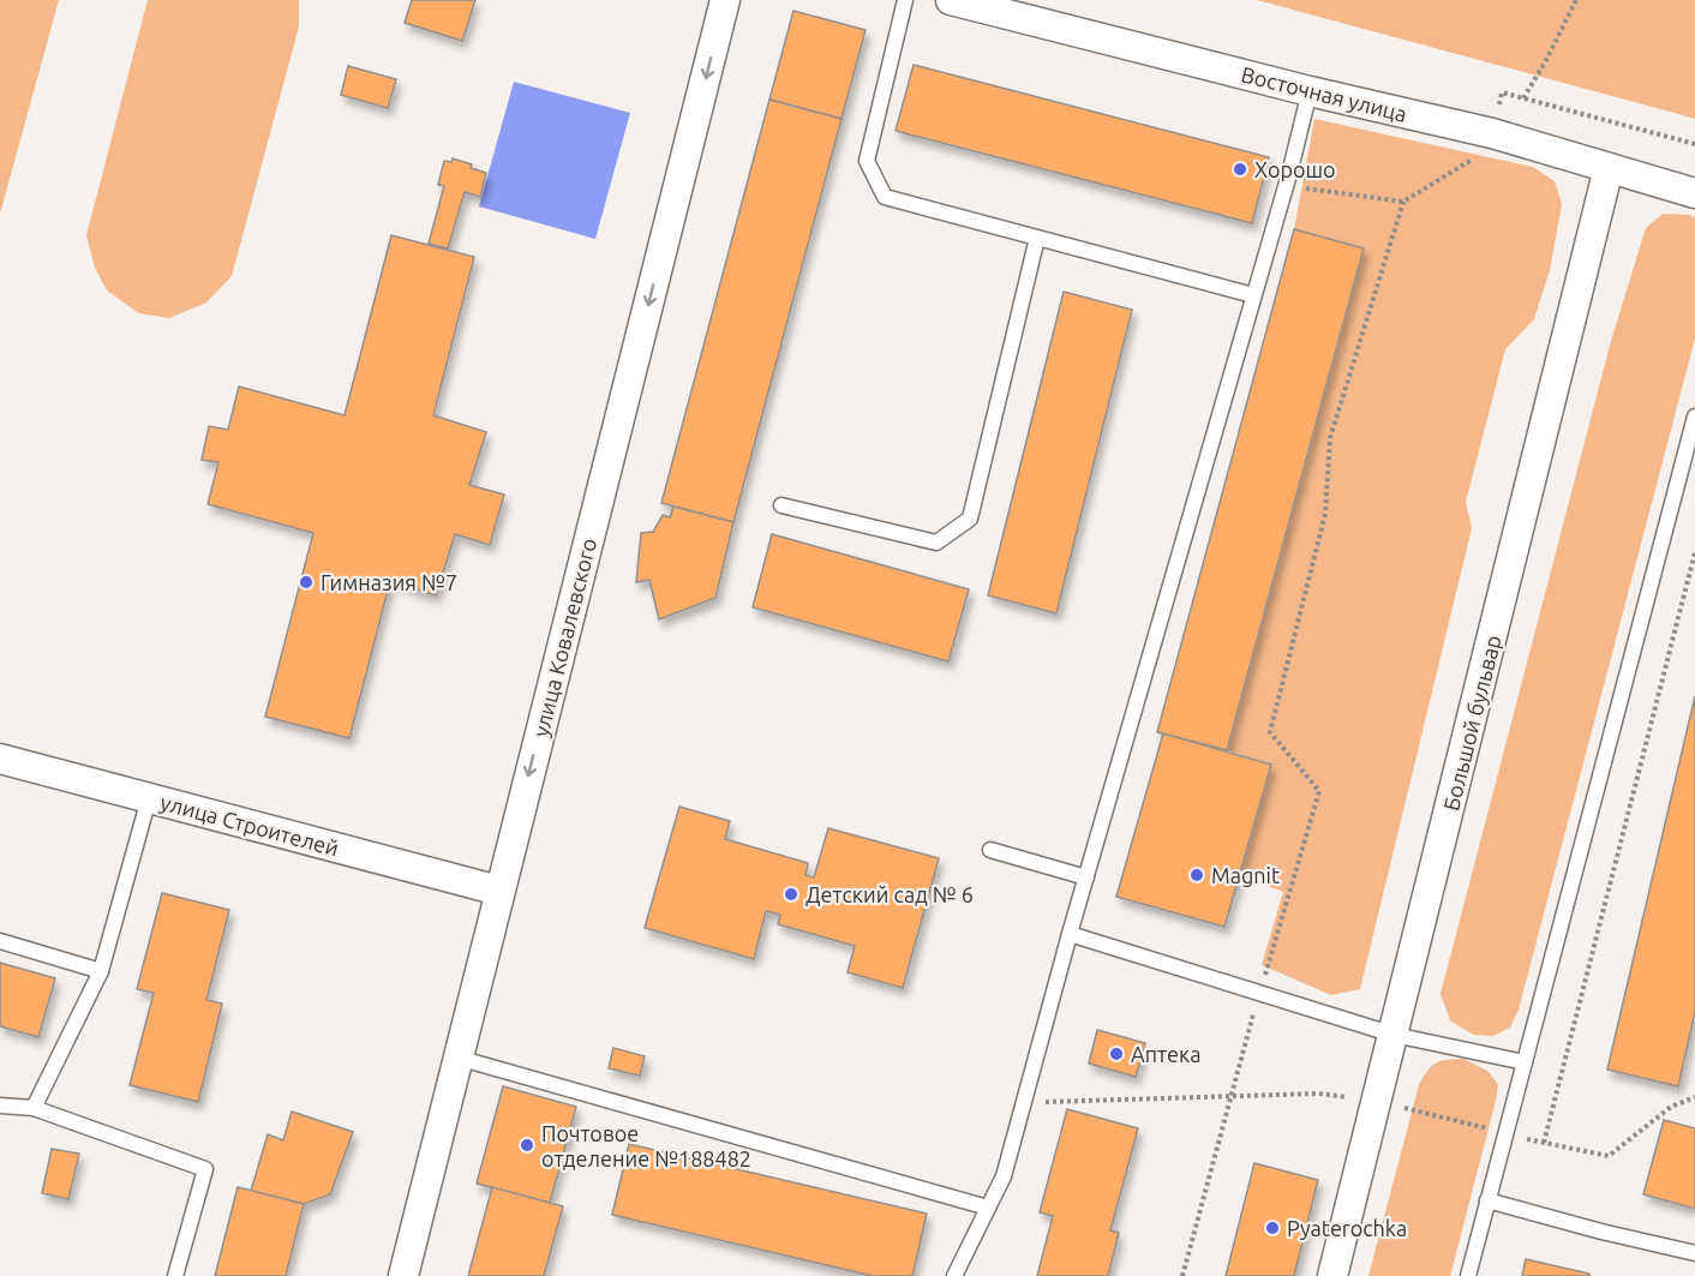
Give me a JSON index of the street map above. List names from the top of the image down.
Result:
{
  "streets": {
    "street": [
      "Восточная улица",
      "улица Ковалевского",
      "Большой бульвар",
      "улица Строителей"
    ]
  },
  "crossings": [
    ["Восточная улица", "Большой бульвар"],
    ["улица Ковалевского", "улица Строителей"]
  ],
  "one_way": ["улица Ковалевского"],
  "places": [
    "Хорошо",
    "Гимназия №7",
    "Magnit",
    "Детский сад № 6",
    "Аптека",
    "Почтовое отделение №188482",
    "Pyaterochka"
  ]
}
